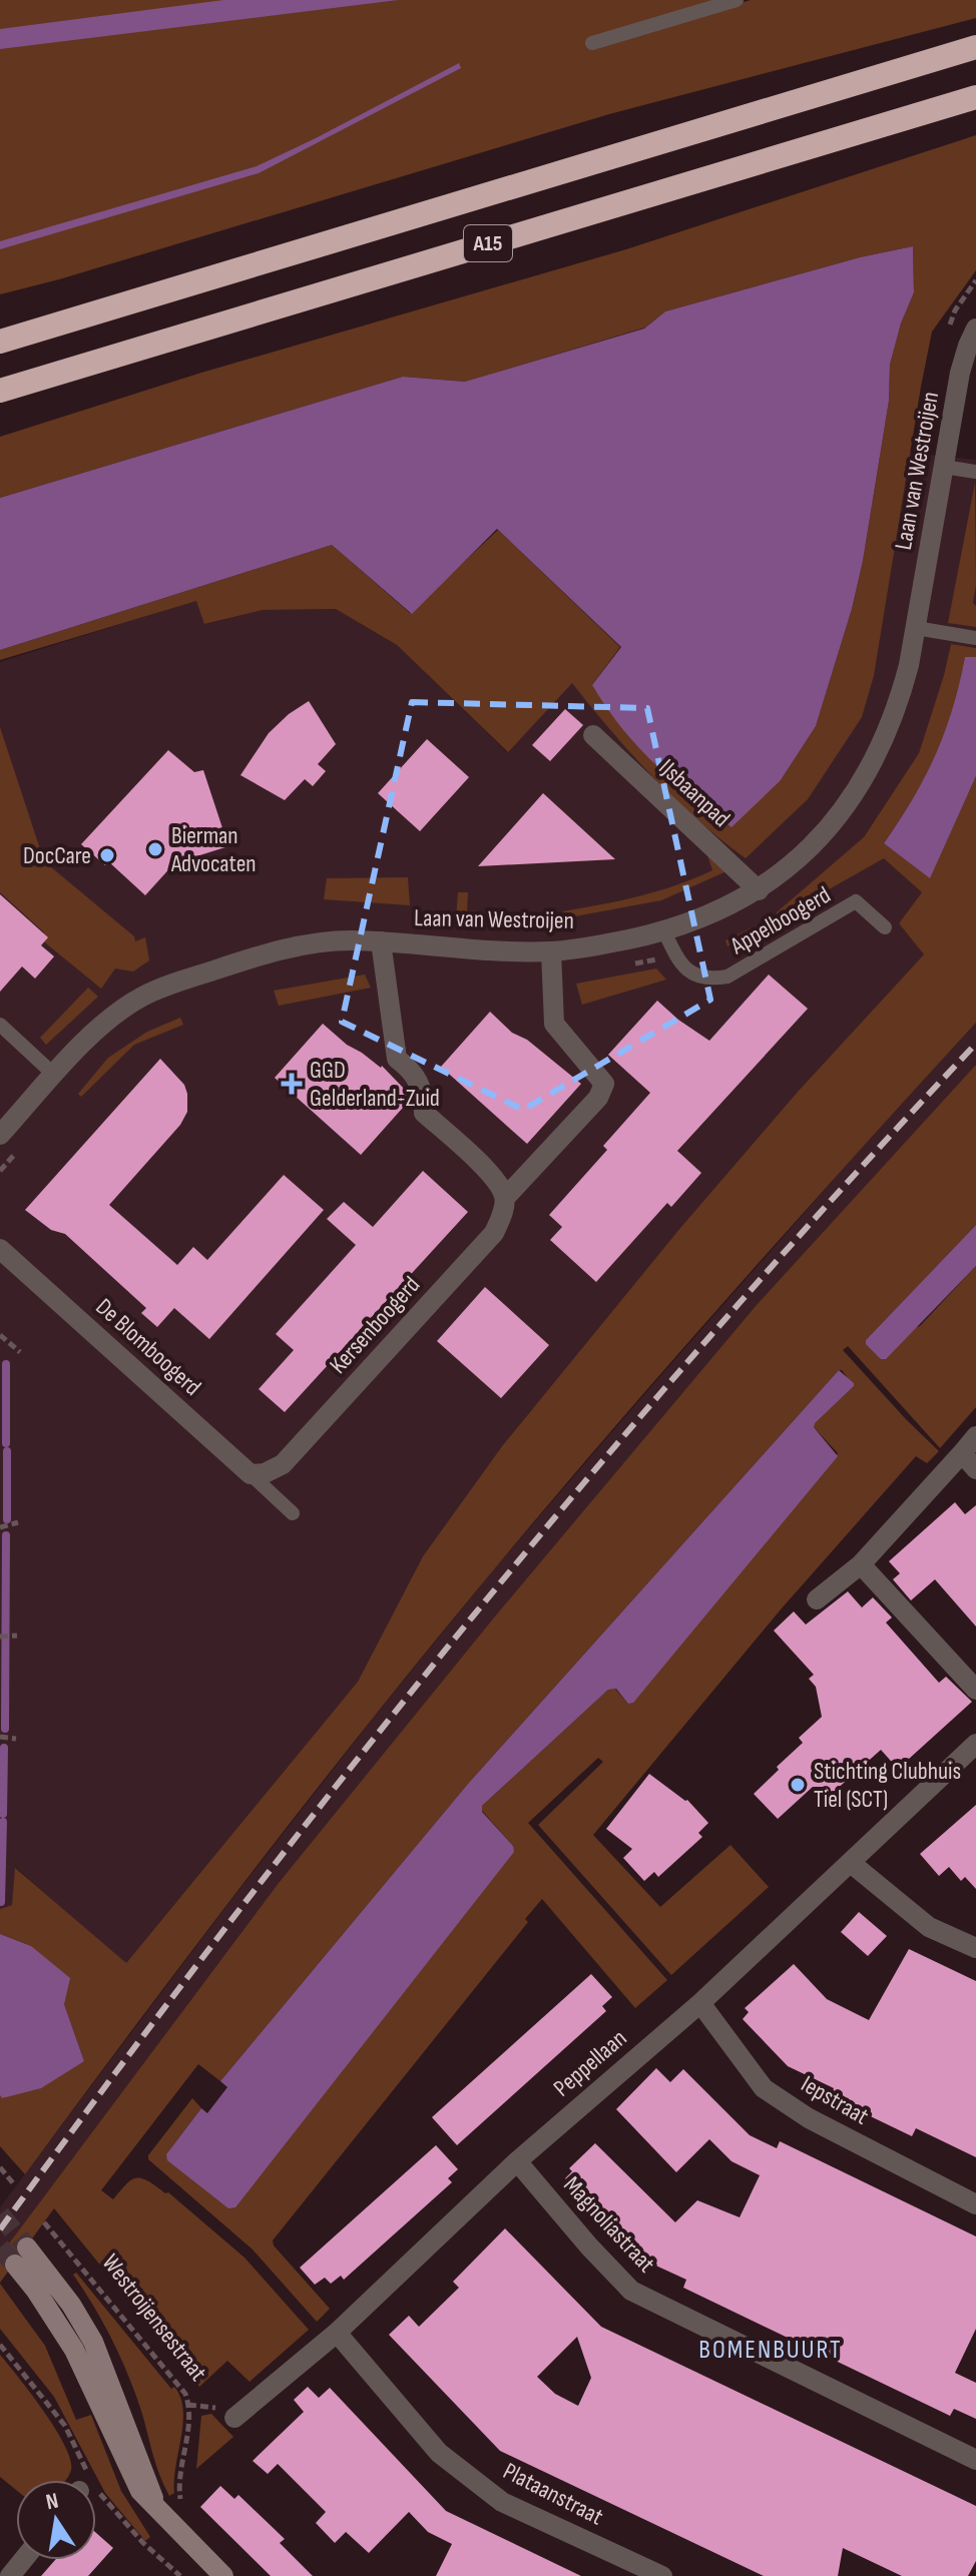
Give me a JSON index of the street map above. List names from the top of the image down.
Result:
{
  "streets": {
    "highway": ["A15"],
    "street": [
      "Laan van Westroijen",
      "IJsbaanpad",
      "Kersenboogerd",
      "De Blomboogerd",
      "Peppellaan",
      "Iepstraat",
      "Magnoliastraat",
      "Plataanstraat"
    ],
    "lane": ["Appelboogerd"],
    "path": ["Westroijensestraat"]
  },
  "crossings": [
    ["Laan van Westroijen", "IJsbaanpad"],
    ["Laan van Westroijen", "Appelboogerd"],
    ["Laan van Westroijen", "Kersenboogerd"],
    ["Kersenboogerd", "De Blomboogerd"],
    ["Peppellaan", "Iepstraat"],
    ["Peppellaan", "Magnoliastraat"],
    ["Peppellaan", "Plataanstraat"]
  ],
  "districts": ["BOMENBUURT"],
  "places": {
    "other": ["Bierman Advocaten", "DocCare", "Stichting Clubhuis Tiel (SCT)"],
    "health": ["GGD Gelderland-Zuid"]
  },
  "north": "top"
}
